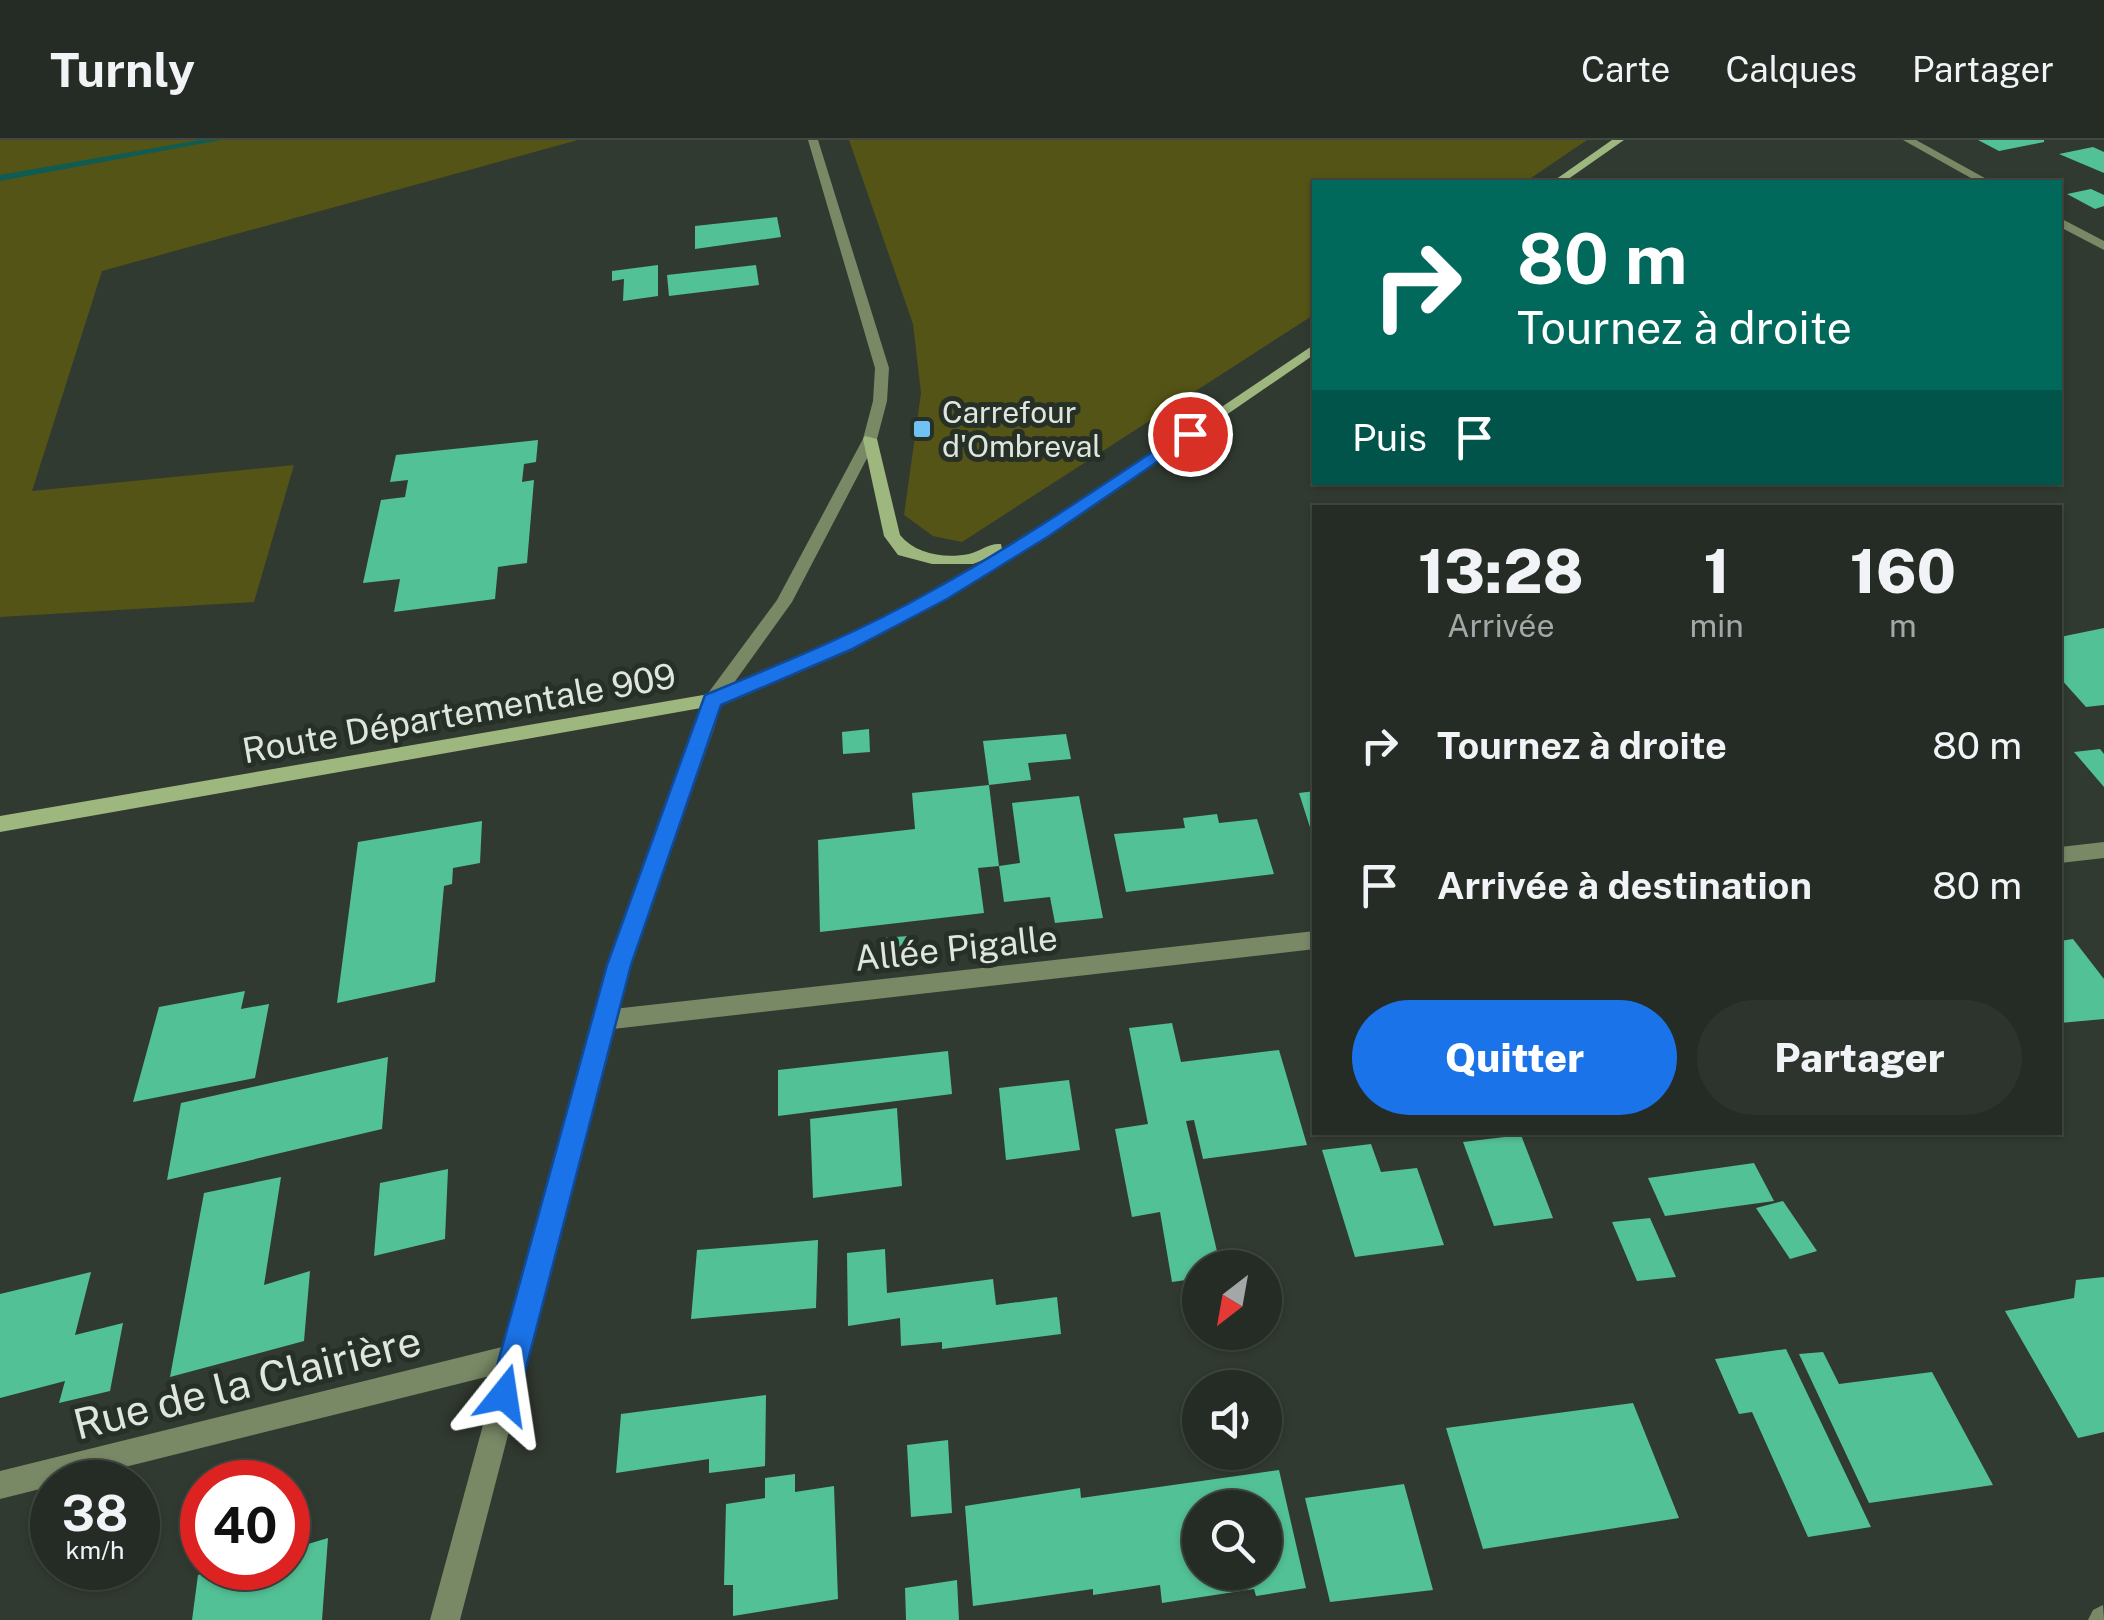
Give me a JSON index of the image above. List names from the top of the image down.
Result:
{
  "streets": {
    "main road": ["Route Départementale 909"],
    "street": ["Allée Pigalle", "Rue de la Clairière"]
  },
  "places": {
    "transit": ["Carrefour d'Ombreval"]
  },
  "north": "bottom left",
  "page": {
    "header": "Turnly",
    "nav": ["Carte", "Calques", "Partager"],
    "turn": ["80 m", "Tournez à droite"],
    "then": "Puis",
    "eta": [
      "13:28",
      "Arrivée",
      "1",
      "min",
      "160",
      "m"
    ],
    "list": [
      {
        "name": "Tournez à droite",
        "value": "80 m"
      },
      {
        "name": "Arrivée à destination",
        "value": "80 m"
      }
    ],
    "buttons": ["Quitter", "Partager"],
    "speed": "38 km/h",
    "limit": "40"
  }
}
